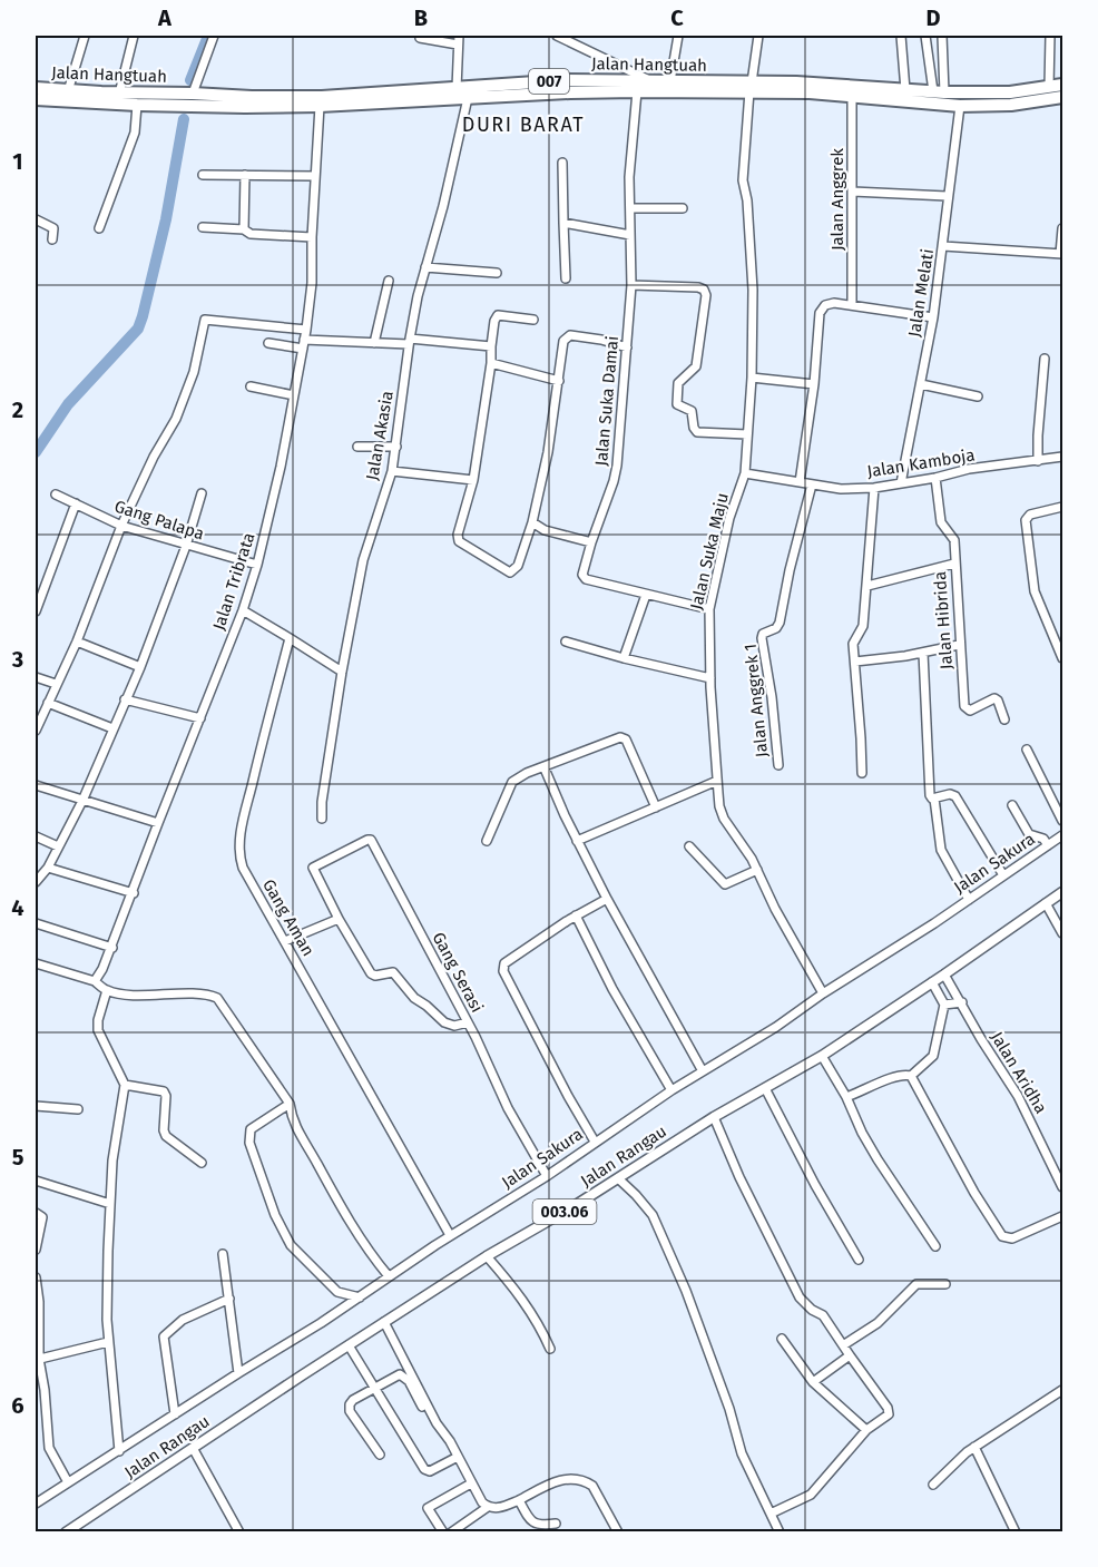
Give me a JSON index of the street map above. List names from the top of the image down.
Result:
{
  "streets": {
    "highway": ["Jalan Hangtuah", "007"],
    "main road": ["Jalan Rangau", "003.06"],
    "street": [
      "Jalan Anggrek",
      "Jalan Melati",
      "Jalan Suka Damai",
      "Jalan Akasia",
      "Jalan Kamboja",
      "Gang Palapa",
      "Jalan Suka Maju",
      "Jalan Tribrata",
      "Jalan Hibrida",
      "Jalan Anggrek 1",
      "Jalan Sakura",
      "Gang Aman",
      "Gang Serasi",
      "Jalan Aridha"
    ]
  },
  "crossings": [
    ["Jalan Hangtuah", "Jalan Anggrek"],
    ["Jalan Hangtuah", "Jalan Melati"],
    ["Jalan Hangtuah", "Jalan Suka Damai"],
    ["Jalan Hangtuah", "Jalan Akasia"],
    ["Jalan Hangtuah", "Jalan Suka Maju"],
    ["Jalan Hangtuah", "Jalan Tribrata"],
    ["Jalan Melati", "Jalan Kamboja"],
    ["Jalan Suka Damai", "Jalan Suka Maju"],
    ["Jalan Kamboja", "Jalan Suka Maju"],
    ["Jalan Kamboja", "Jalan Hibrida"],
    ["Jalan Kamboja", "Jalan Anggrek 1"],
    ["Gang Palapa", "Jalan Tribrata"],
    ["Jalan Suka Maju", "Jalan Sakura"],
    ["Jalan Sakura", "Gang Aman"],
    ["Jalan Sakura", "Gang Serasi"],
    ["Jalan Aridha", "Jalan Rangau"]
  ],
  "districts": ["DURI BARAT"],
  "grid": {
    "columns": [
      "A",
      "B",
      "C",
      "D"
    ],
    "rows": [
      "1",
      "2",
      "3",
      "4",
      "5",
      "6"
    ]
  }
}
